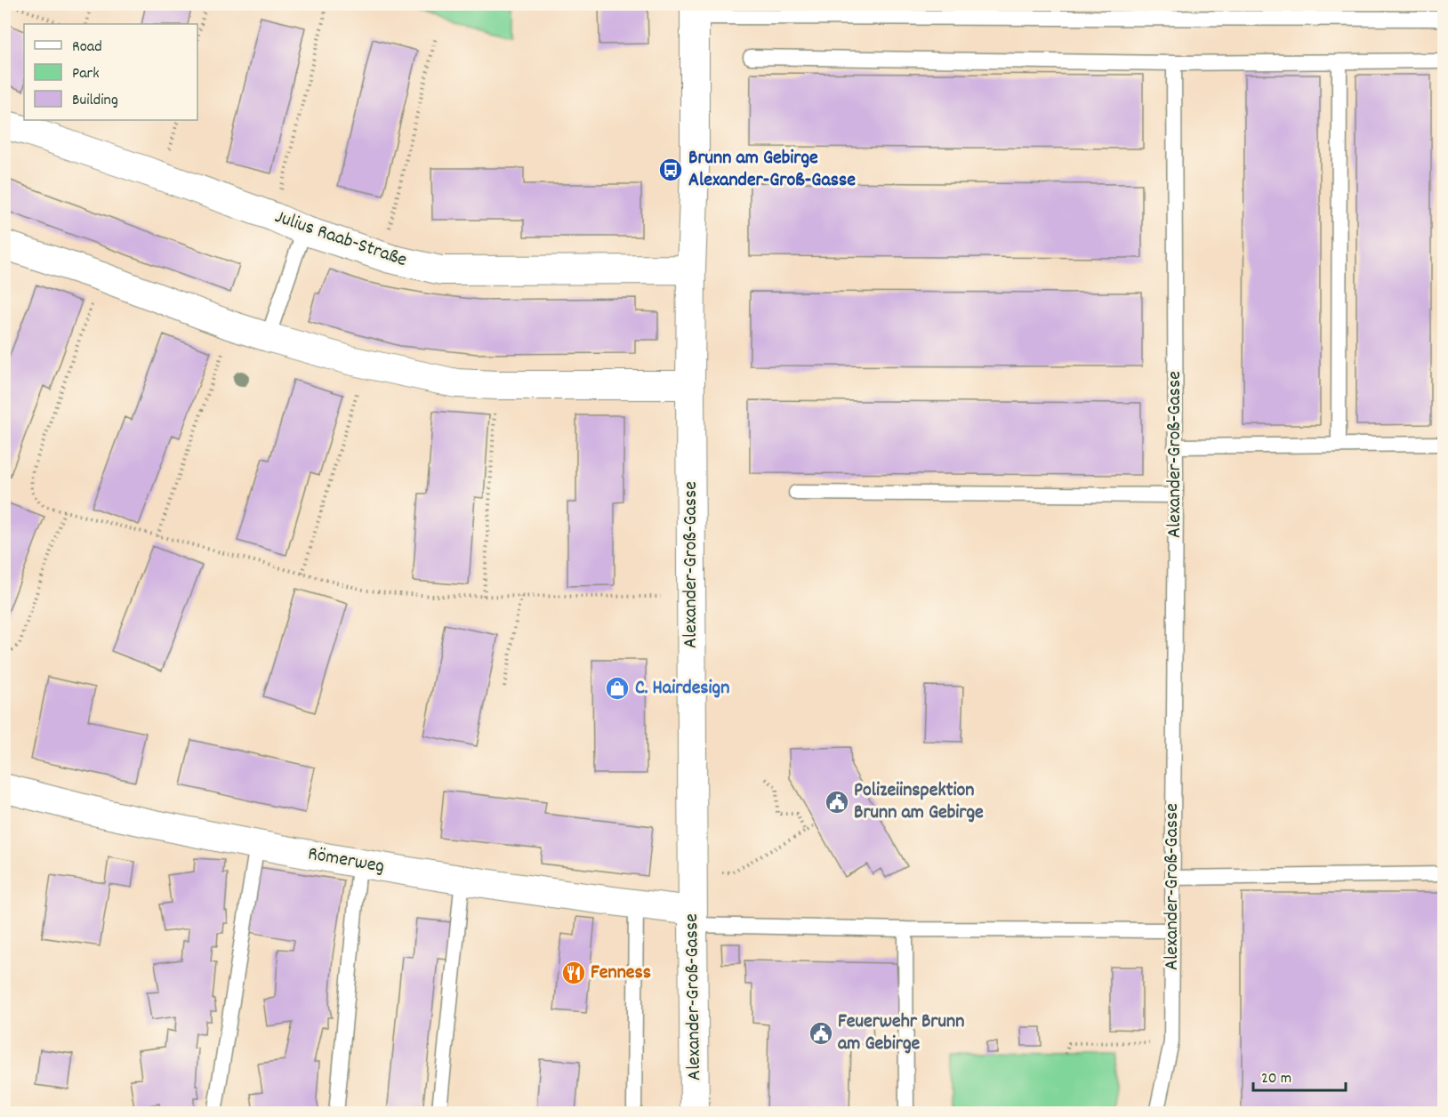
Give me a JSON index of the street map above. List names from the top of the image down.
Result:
{
  "streets": {
    "street": ["Julius Raab-Straße", "Alexander-Groß-Gasse", "Römerweg"]
  },
  "crossings": [
    ["Julius Raab-Straße", "Alexander-Groß-Gasse"],
    ["Alexander-Groß-Gasse", "Römerweg"]
  ],
  "places": {
    "bus stop": ["Brunn am Gebirge Alexander-Groß-Gasse"],
    "shop": ["C. Hairdesign"],
    "public building": ["Polizeiinspektion Brunn am Gebirge", "Feuerwehr Brunn am Gebirge"],
    "restaurant": ["Fenness"]
  },
  "legend": ["Road", "Park", "Building"],
  "scale_bar": "20 m"
}
